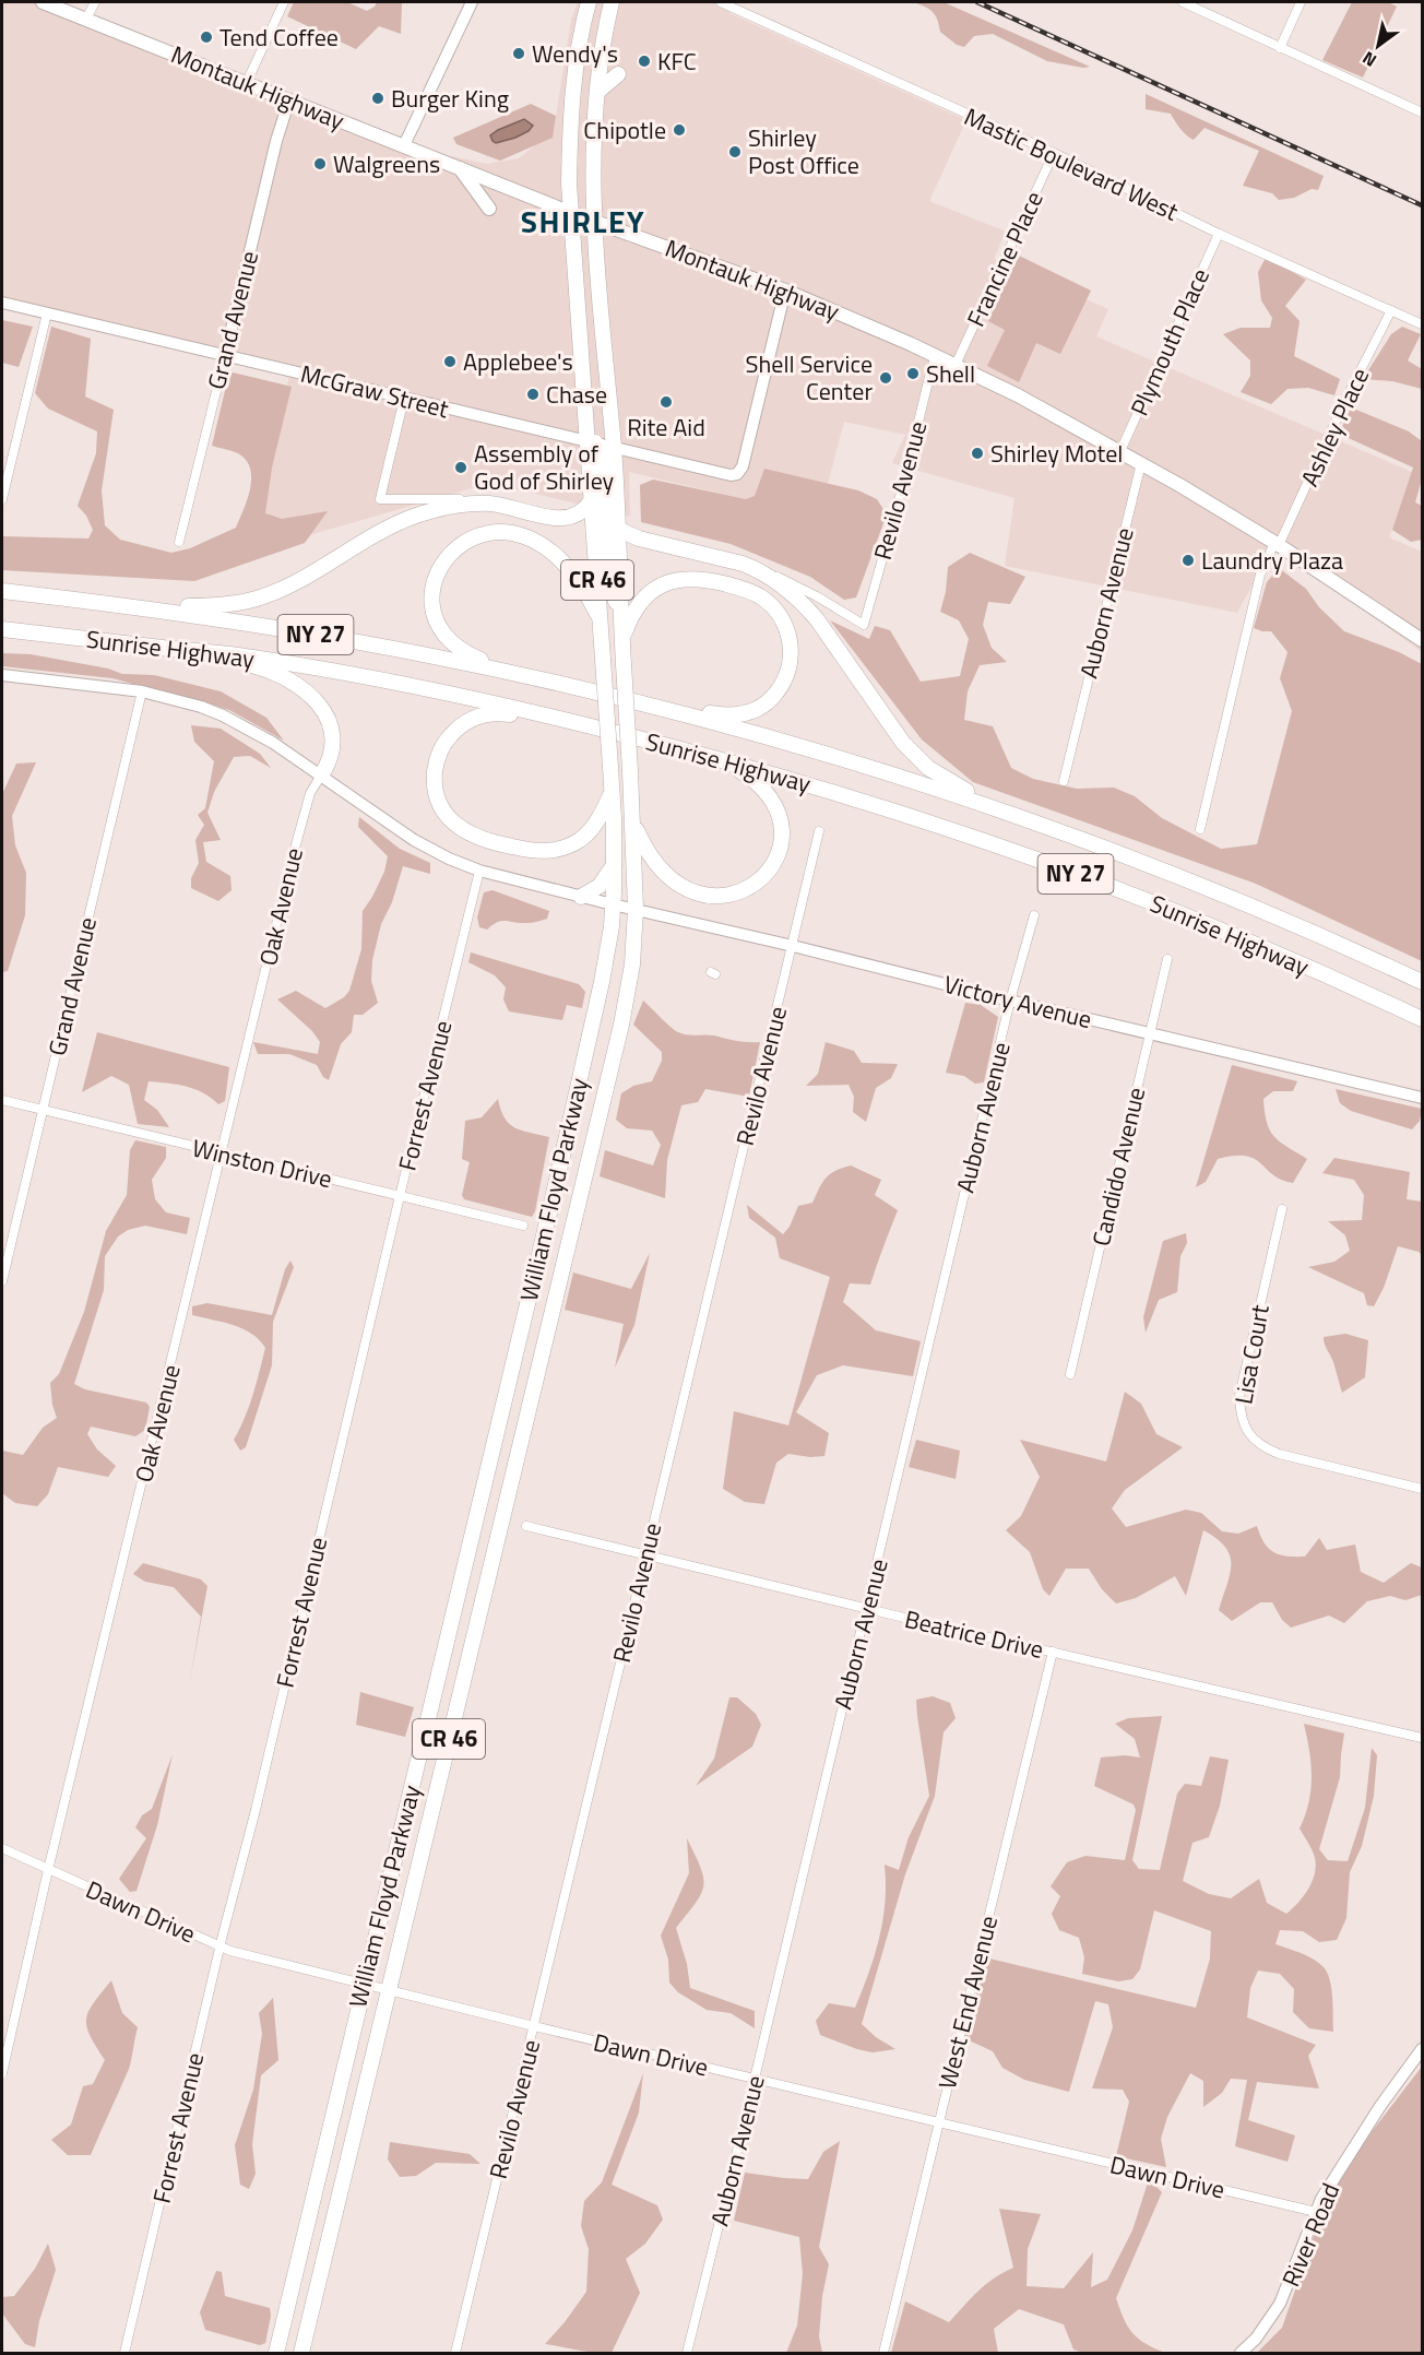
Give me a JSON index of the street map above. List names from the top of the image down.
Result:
{
  "streets": {
    "highway": [
      "CR 46",
      "NY 27",
      "Sunrise Highway",
      "William Floyd Parkway"
    ],
    "main road": ["Montauk Highway"],
    "street": [
      "Mastic Boulevard West",
      "Francine Place",
      "Grand Avenue",
      "Plymouth Place",
      "McGraw Street",
      "Ashley Place",
      "Revilo Avenue",
      "Auborn Avenue",
      "Oak Avenue",
      "Victory Avenue",
      "Forrest Avenue",
      "Winston Drive",
      "Candido Avenue",
      "Lisa Court",
      "Beatrice Drive",
      "Dawn Drive",
      "West End Avenue",
      "River Road"
    ]
  },
  "crossings": [
    ["Montauk Highway", "Francine Place"],
    ["Montauk Highway", "Grand Avenue"],
    ["Montauk Highway", "Plymouth Place"],
    ["Montauk Highway", "McGraw Street"],
    ["Montauk Highway", "Ashley Place"],
    ["Montauk Highway", "Revilo Avenue"],
    ["Montauk Highway", "Auborn Avenue"],
    ["Montauk Highway", "William Floyd Parkway"],
    ["Mastic Boulevard West", "Francine Place"],
    ["Mastic Boulevard West", "Plymouth Place"],
    ["Mastic Boulevard West", "Ashley Place"],
    ["Grand Avenue", "McGraw Street"],
    ["Grand Avenue", "Victory Avenue"],
    ["Grand Avenue", "Winston Drive"],
    ["McGraw Street", "William Floyd Parkway"],
    ["Revilo Avenue", "Victory Avenue"],
    ["Revilo Avenue", "Beatrice Drive"],
    ["Revilo Avenue", "Dawn Drive"],
    ["Auborn Avenue", "Victory Avenue"],
    ["Auborn Avenue", "Beatrice Drive"],
    ["Auborn Avenue", "Dawn Drive"],
    ["Oak Avenue", "Victory Avenue"],
    ["Oak Avenue", "Winston Drive"],
    ["Oak Avenue", "Dawn Drive"],
    ["Victory Avenue", "Forrest Avenue"],
    ["Victory Avenue", "Candido Avenue"],
    ["Victory Avenue", "William Floyd Parkway"],
    ["Forrest Avenue", "Winston Drive"],
    ["Forrest Avenue", "Dawn Drive"],
    ["William Floyd Parkway", "Dawn Drive"],
    ["Beatrice Drive", "West End Avenue"],
    ["Dawn Drive", "West End Avenue"],
    ["Dawn Drive", "River Road"]
  ],
  "districts": ["SHIRLEY"],
  "places": [
    "Tend Coffee",
    "Wendy's",
    "KFC",
    "Burger King",
    "Chipotle",
    "Shirley Post Office",
    "Walgreens",
    "Applebee's",
    "Shell",
    "Shell Service Center",
    "Chase",
    "Rite Aid",
    "Shirley Motel",
    "Assembly of God of Shirley",
    "Laundry Plaza"
  ],
  "north": "bottom left"
}
